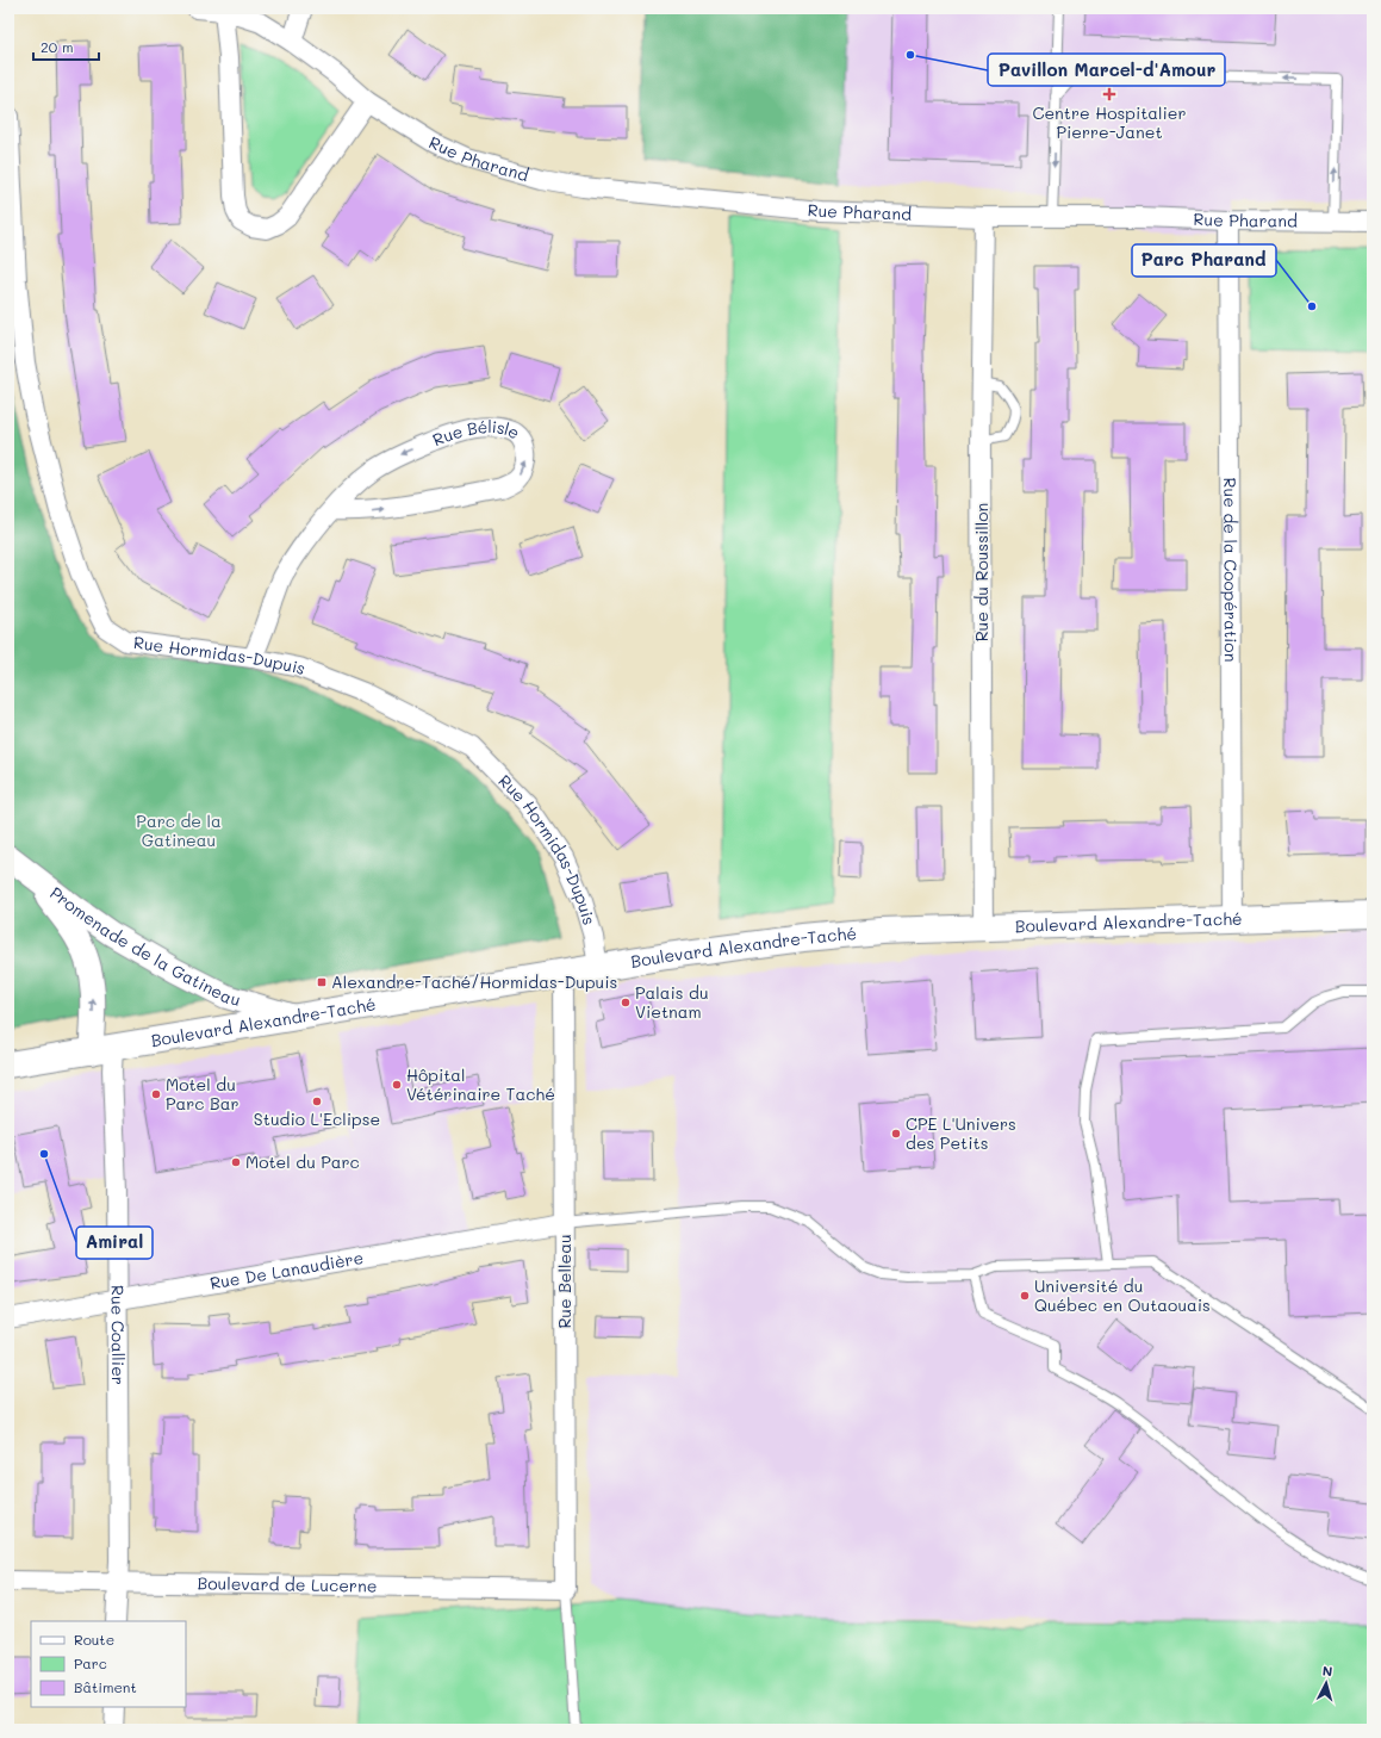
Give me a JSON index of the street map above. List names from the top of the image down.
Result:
{
  "streets": {
    "main road": ["Boulevard Alexandre-Taché"],
    "street": [
      "Rue Pharand",
      "Rue Bélisle",
      "Rue de la Coopération",
      "Rue du Roussillon",
      "Rue Hormidas-Dupuis",
      "Promenade de la Gatineau",
      "Rue De Lanaudière",
      "Rue Belleau",
      "Rue Coallier",
      "Boulevard de Lucerne"
    ]
  },
  "crossings": [
    ["Rue Pharand", "Rue de la Coopération"],
    ["Rue Pharand", "Rue du Roussillon"],
    ["Rue Bélisle", "Rue Hormidas-Dupuis"],
    ["Rue de la Coopération", "Boulevard Alexandre-Taché"],
    ["Rue du Roussillon", "Boulevard Alexandre-Taché"],
    ["Rue Hormidas-Dupuis", "Boulevard Alexandre-Taché"],
    ["Boulevard Alexandre-Taché", "Promenade de la Gatineau"],
    ["Boulevard Alexandre-Taché", "Rue Belleau"],
    ["Boulevard Alexandre-Taché", "Rue Coallier"],
    ["Promenade de la Gatineau", "Rue Coallier"],
    ["Rue De Lanaudière", "Rue Belleau"],
    ["Rue De Lanaudière", "Rue Coallier"],
    ["Rue Belleau", "Boulevard de Lucerne"],
    ["Rue Coallier", "Boulevard de Lucerne"]
  ],
  "one_way": ["Promenade de la Gatineau"],
  "parks": ["Parc de la Gatineau"],
  "places": {
    "other": [
      "Pavillon Marcel-d'Amour",
      "Parc Pharand",
      "Palais du Vietnam",
      "Hôpital Vétérinaire Taché",
      "Motel du Parc Bar",
      "Studio L'Eclipse",
      "CPE L'Univers des Petits",
      "Amiral",
      "Motel du Parc",
      "Université du Québec en Outaouais"
    ],
    "health": ["Centre Hospitalier Pierre-Janet"],
    "transit": ["Alexandre-Taché/Hormidas-Dupuis"]
  },
  "legend": ["Route", "Parc", "Bâtiment"],
  "scale_bar": "20 m",
  "north": "top"
}
